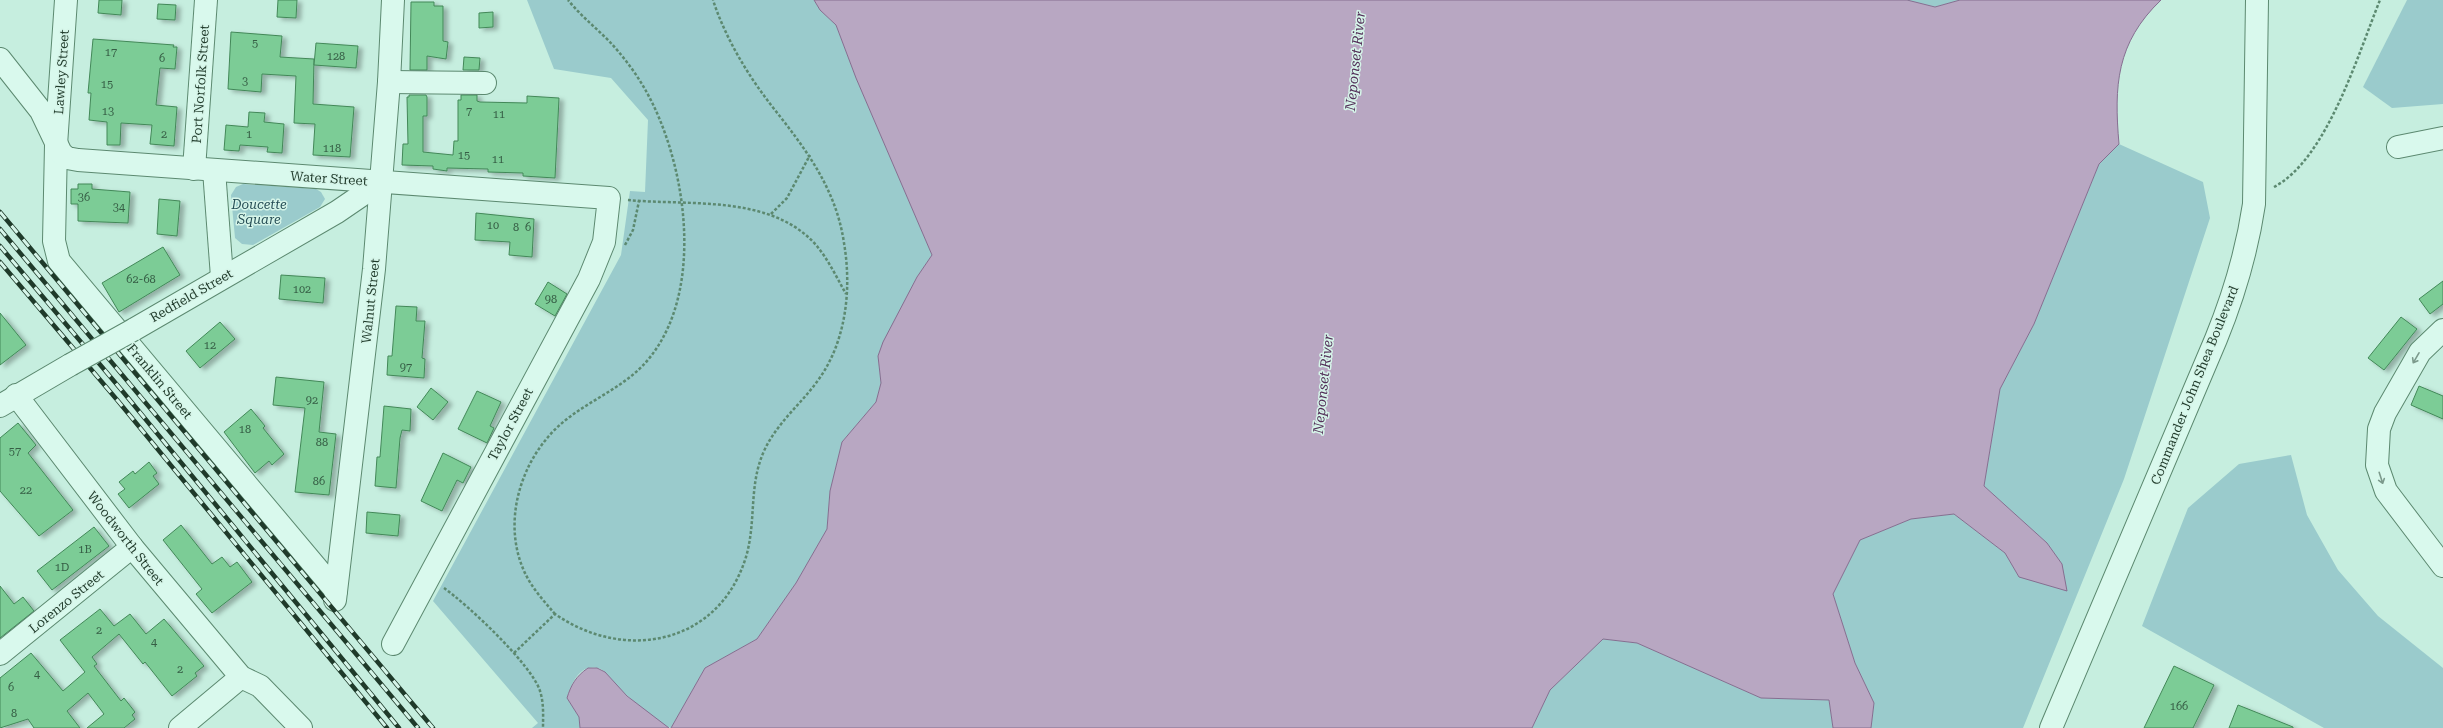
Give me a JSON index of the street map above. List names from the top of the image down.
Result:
{
  "streets": {
    "street": [
      "Lawley Street",
      "Port Norfolk Street",
      "Water Street",
      "Redfield Street",
      "Walnut Street",
      "Franklin Street",
      "Commander John Shea Boulevard",
      "Taylor Street",
      "Woodworth Street",
      "Lorenzo Street"
    ]
  },
  "crossings": [
    ["Lawley Street", "Water Street"],
    ["Lawley Street", "Franklin Street"],
    ["Port Norfolk Street", "Water Street"],
    ["Port Norfolk Street", "Redfield Street"],
    ["Water Street", "Redfield Street"],
    ["Water Street", "Walnut Street"],
    ["Water Street", "Franklin Street"],
    ["Water Street", "Taylor Street"],
    ["Redfield Street", "Walnut Street"],
    ["Redfield Street", "Woodworth Street"],
    ["Walnut Street", "Franklin Street"],
    ["Woodworth Street", "Lorenzo Street"]
  ],
  "water": ["Neponset River"],
  "parks": ["Doucette Square"],
  "house_numbers": [
    "5",
    "17",
    "128",
    "6",
    "3",
    "15",
    "13",
    "7",
    "11",
    "2",
    "1",
    "118",
    "15",
    "11",
    "36",
    "34",
    "10",
    "8",
    "6",
    "62-68",
    "102",
    "98",
    "12",
    "97",
    "92",
    "18",
    "88",
    "57",
    "86",
    "22",
    "1B",
    "1D",
    "2",
    "4",
    "2",
    "4",
    "6",
    "166",
    "8"
  ]
}
